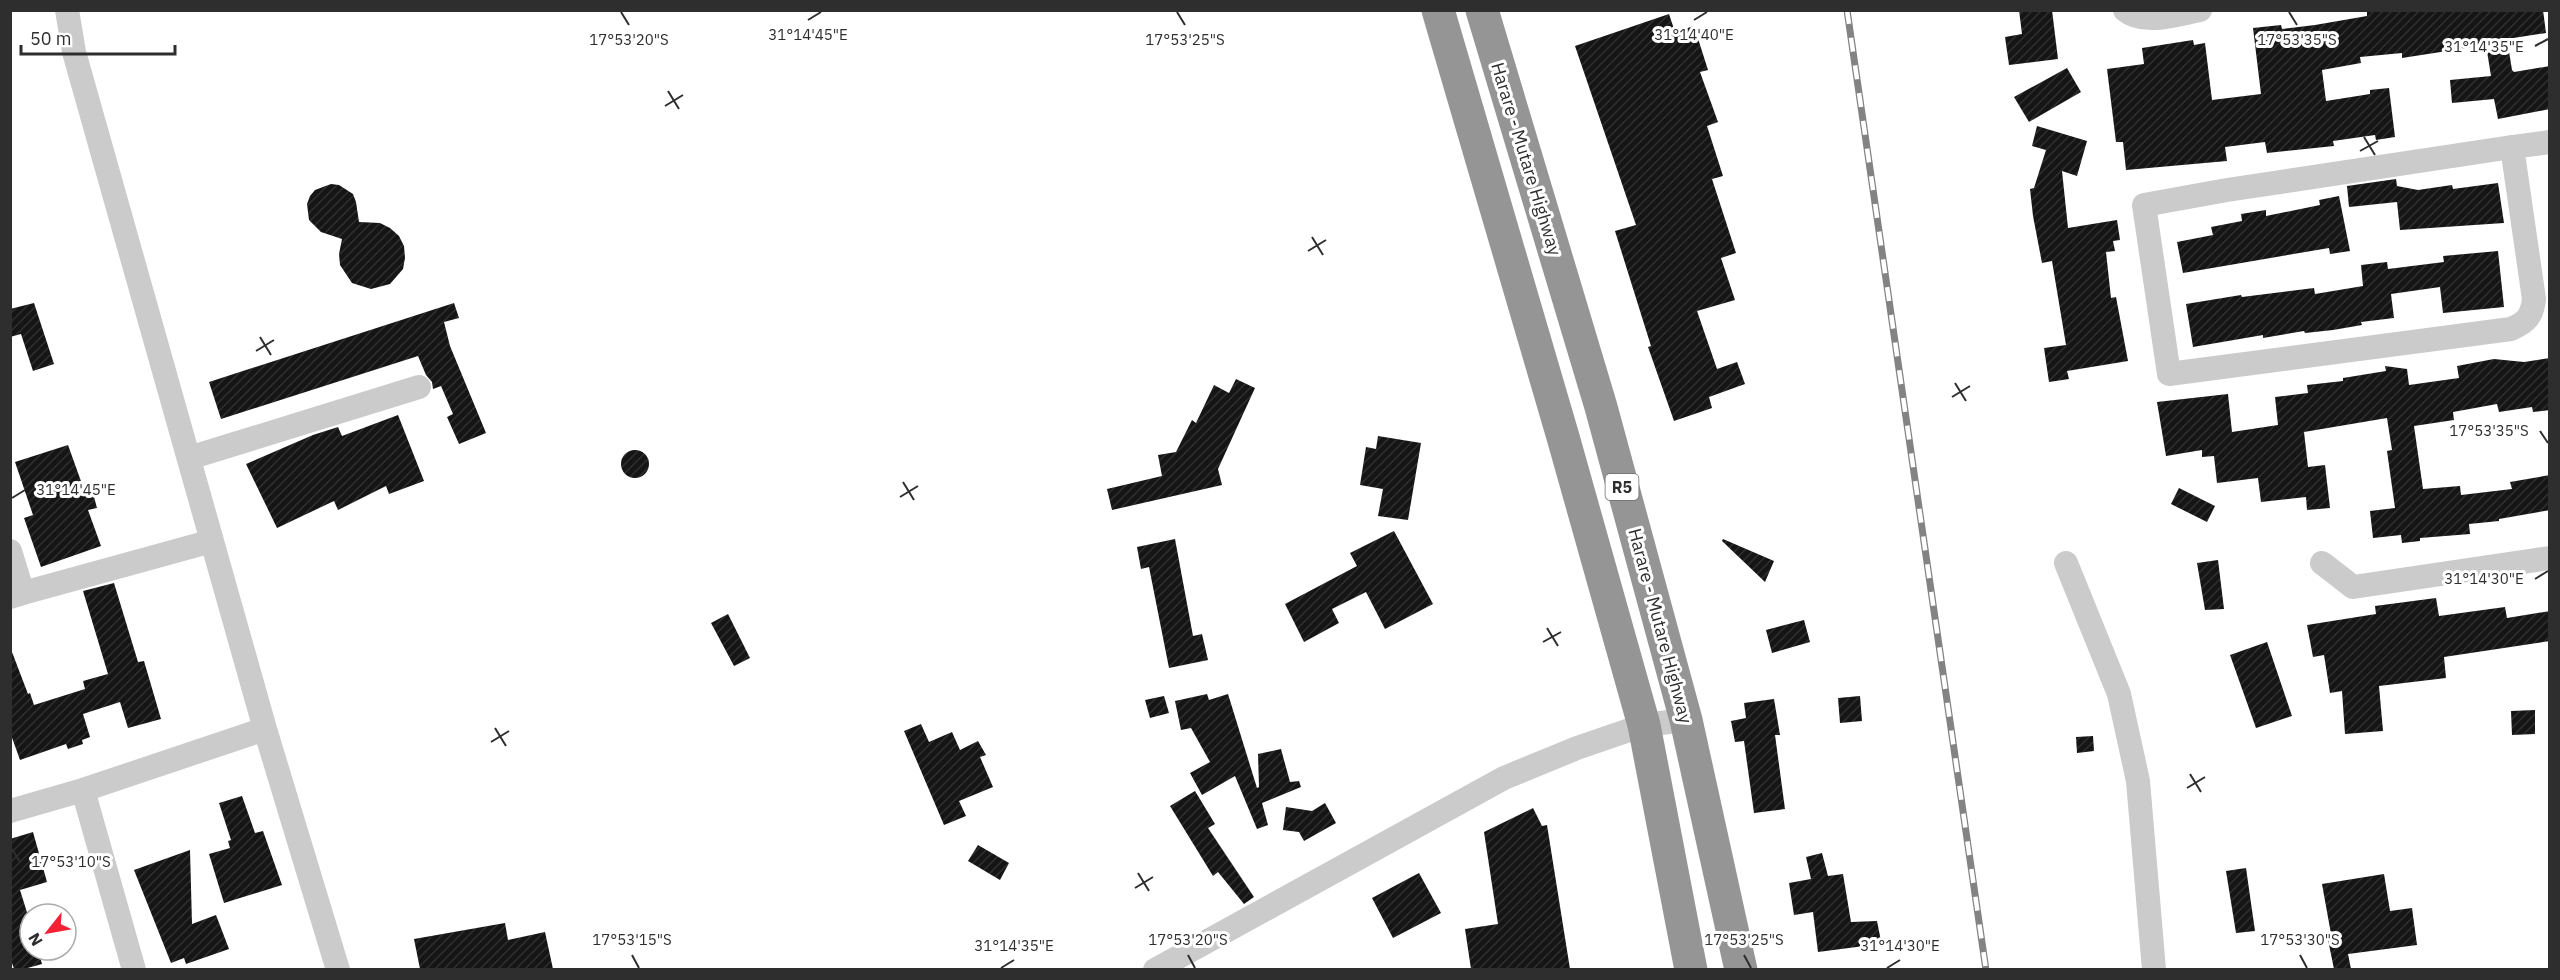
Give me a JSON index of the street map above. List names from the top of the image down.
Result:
{
  "streets": {
    "highway": ["Harare - Mutare Highway", "R5"]
  },
  "scale_bar": "50 m",
  "north": "bottom left",
  "coordinates": [
    "31°14'45\"E",
    "31°14'40\"E",
    "17°53'20\"S",
    "17°53'25\"S",
    "17°53'35\"S",
    "31°14'35\"E",
    "31°14'30\"E",
    "17°53'10\"S",
    "17°53'15\"S",
    "17°53'30\"S"
  ]
}
